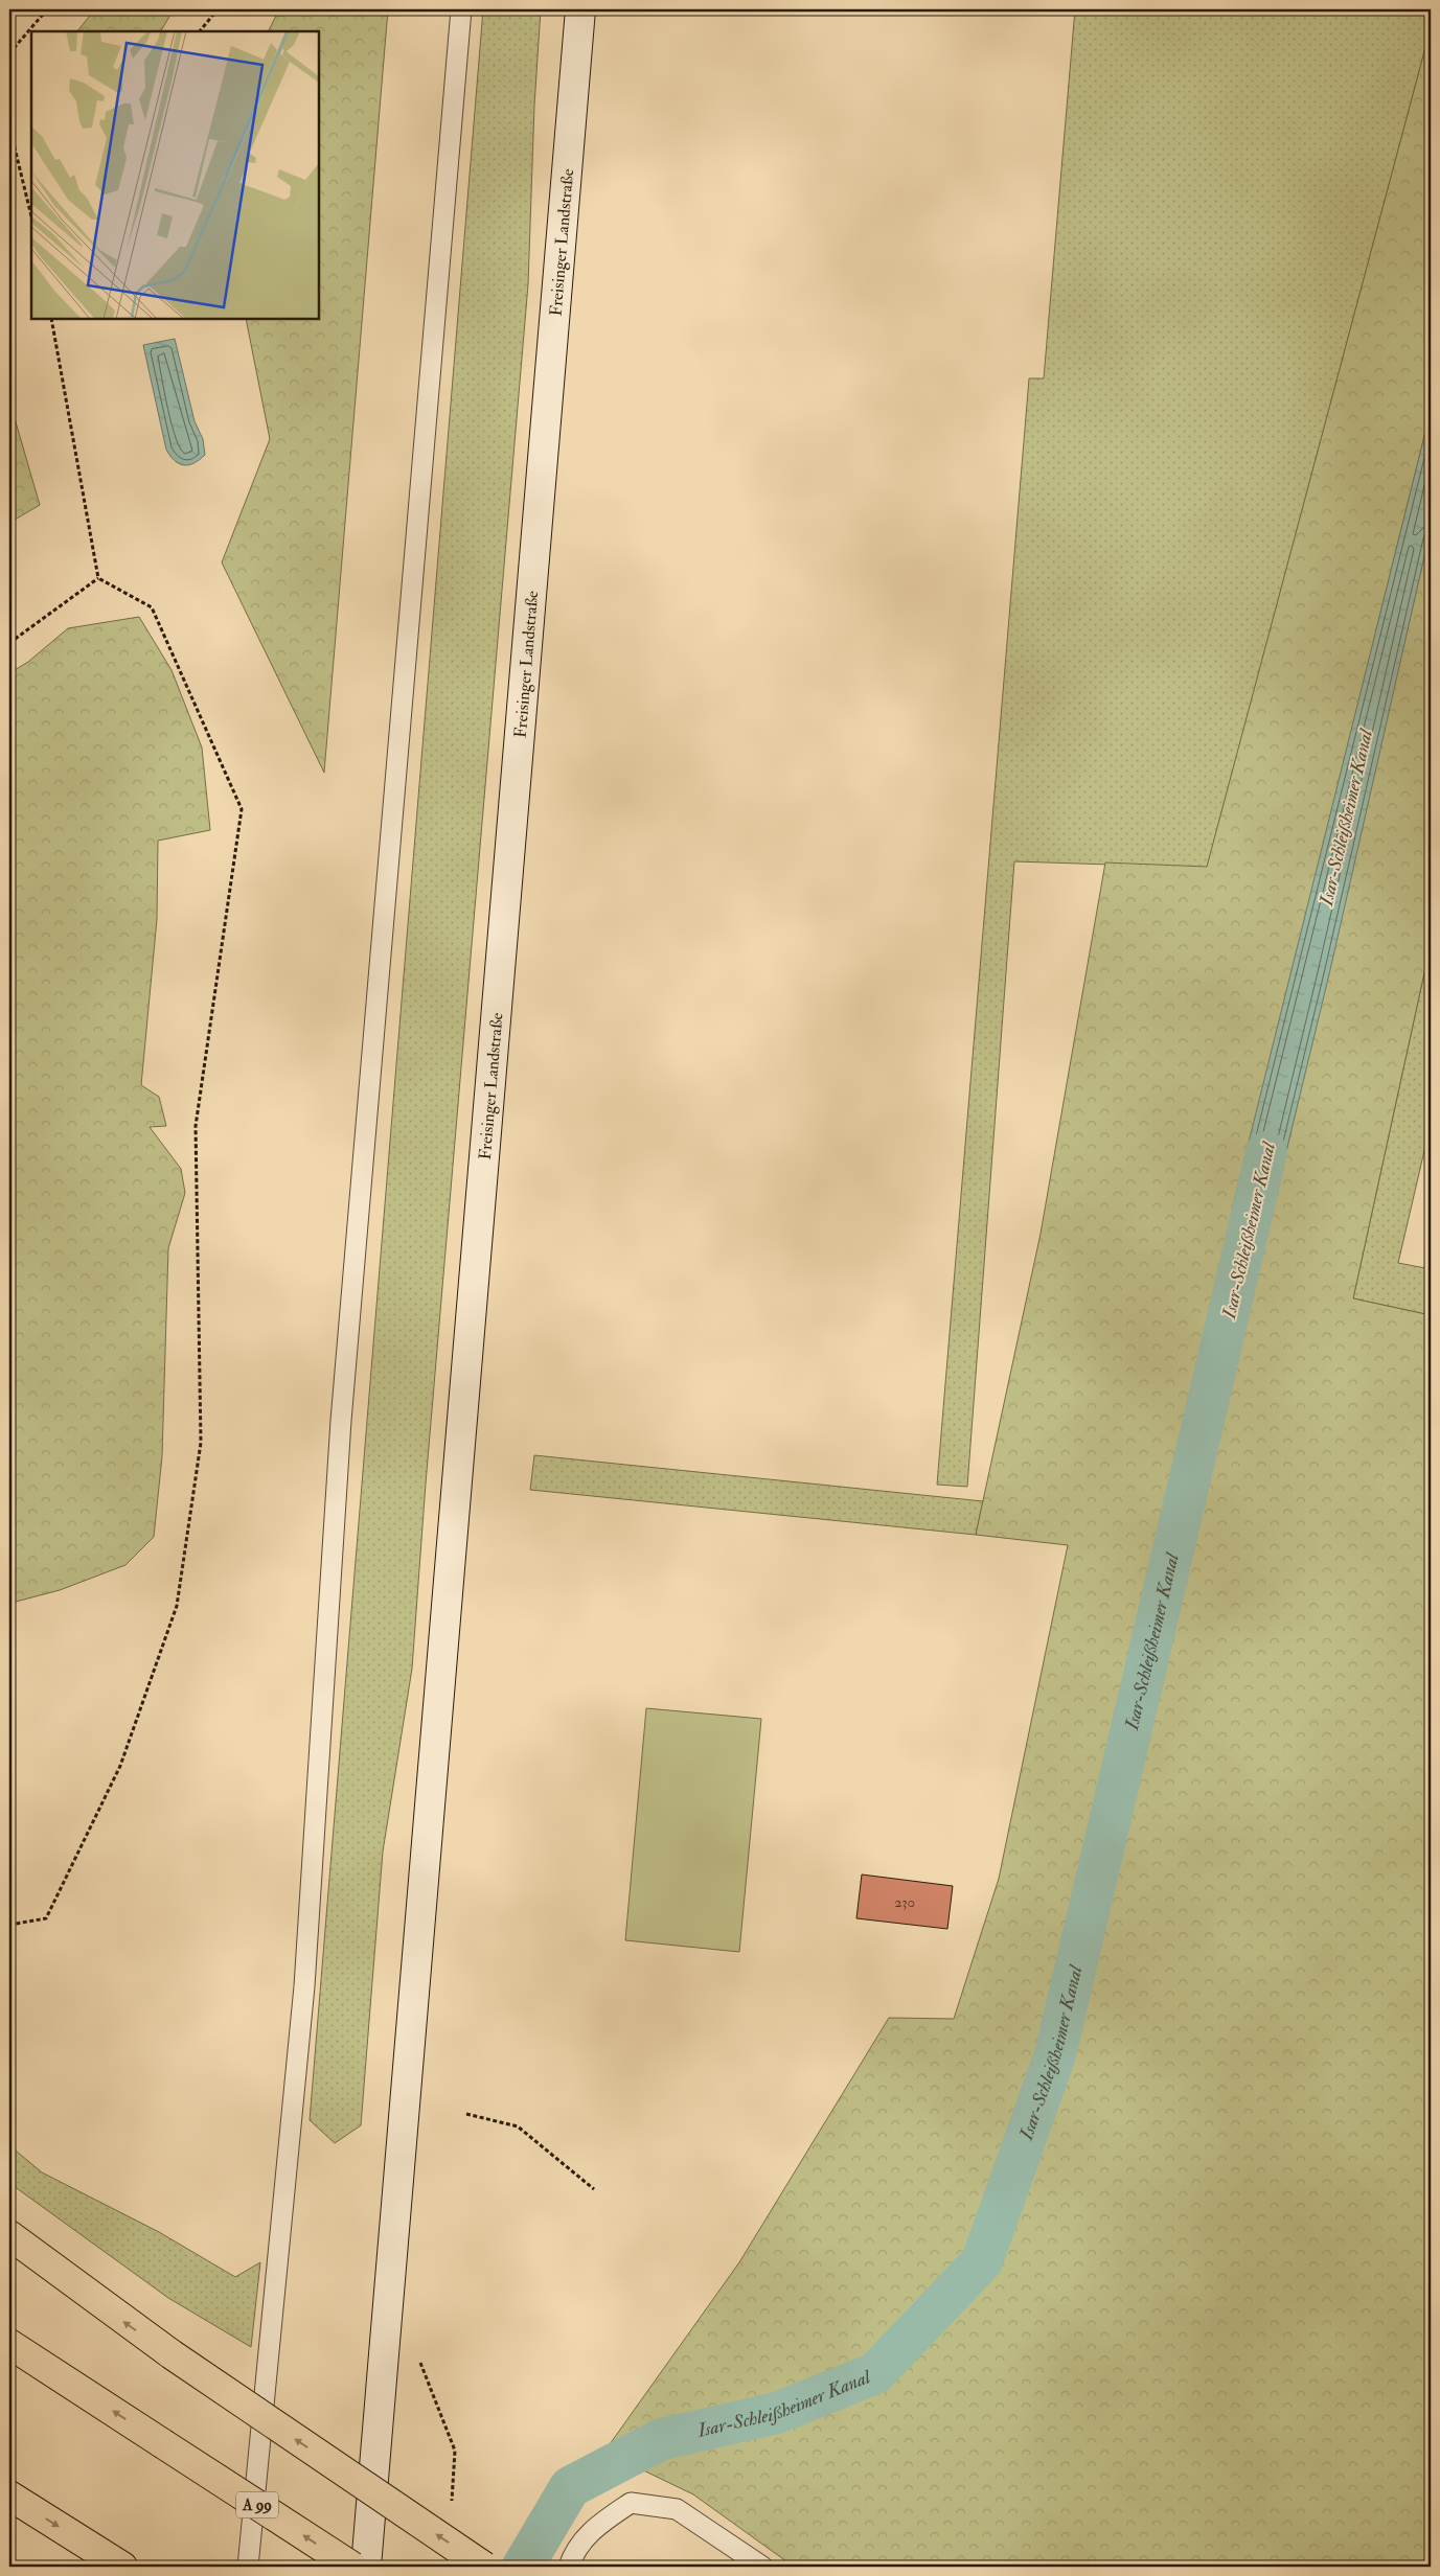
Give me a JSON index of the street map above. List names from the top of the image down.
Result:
{
  "streets": {
    "highway": ["A 99"],
    "main road": ["Freisinger Landstraße"]
  },
  "water": ["Isar-Schleißheimer Kanal"],
  "house_numbers": ["230"]
}
